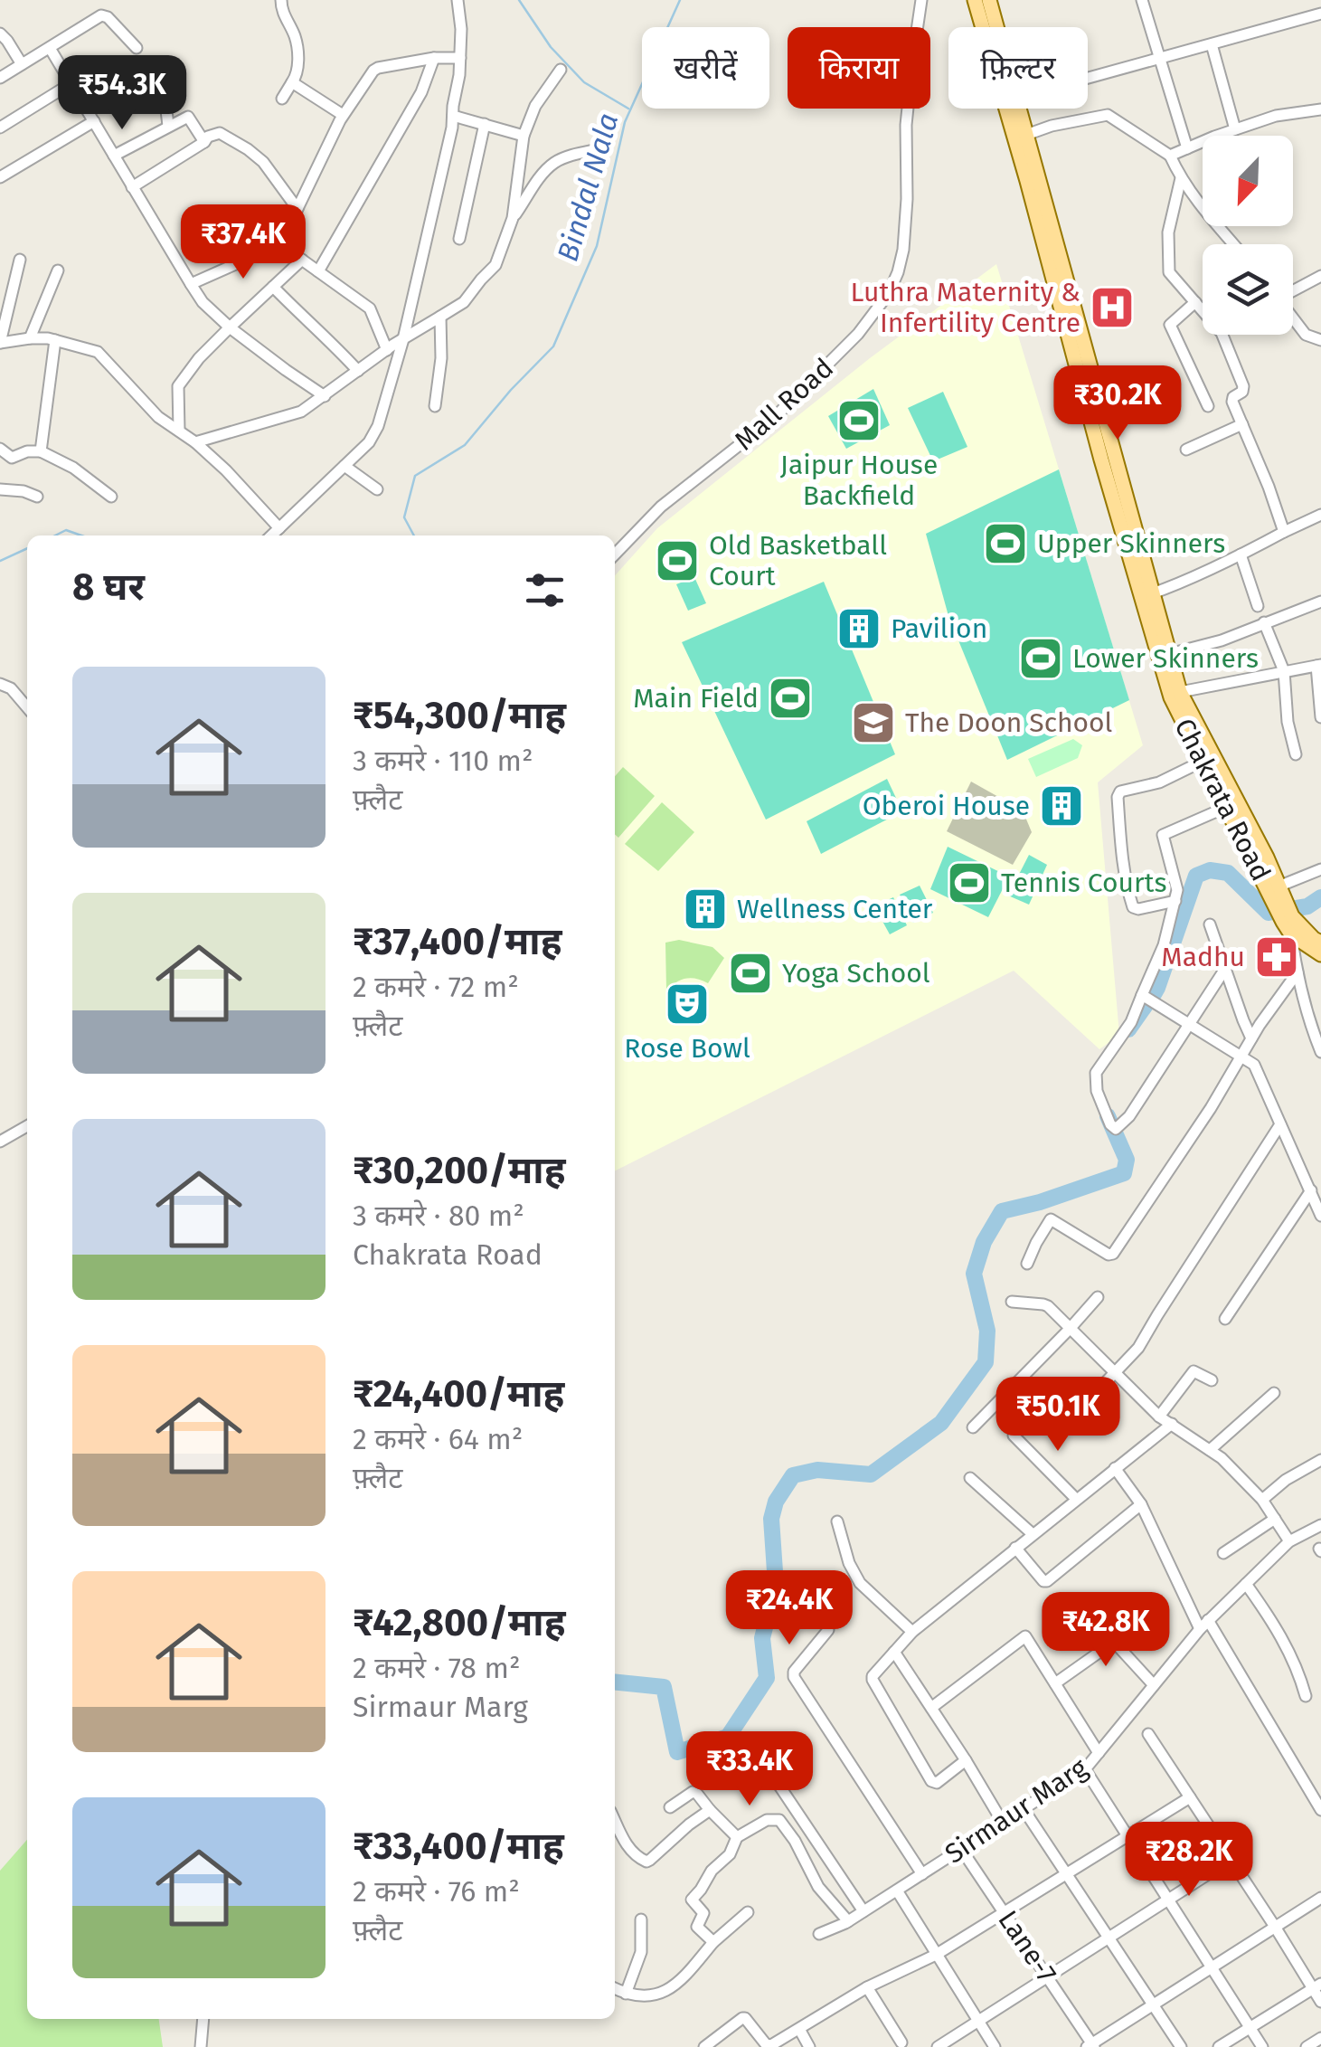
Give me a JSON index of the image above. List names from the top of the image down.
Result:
{
  "streets": {
    "main road": ["Chakrata Road"],
    "street": ["Mall Road", "Sirmaur Marg", "Lane-7"]
  },
  "crossings": [
    ["Sirmaur Marg", "Lane-7"]
  ],
  "water": ["Bindal Nala"],
  "places": {
    "hospital": ["Luthra Maternity & Infertility Centre"],
    "sports": [
      "Jaipur House Backfield",
      "Upper Skinners",
      "Old Basketball Court",
      "Lower Skinners",
      "Main Field",
      "Tennis Courts",
      "Yoga School"
    ],
    "building": ["Pavilion", "Oberoi House", "Wellness Center"],
    "school or university": ["The Doon School"],
    "pharmacy": ["Madhu"],
    "theatre": ["Rose Bowl"]
  },
  "north": "bottom left",
  "page": {
    "chip": ["खरीदें", "किराया", "फ़िल्टर"],
    "price": [
      "₹54.3K",
      "₹37.4K",
      "₹30.2K",
      "₹50.1K",
      "₹24.4K",
      "₹42.8K",
      "₹33.4K",
      "₹28.2K"
    ],
    "heading": "8 घर",
    "list": [
      {
        "name": "₹54,300/माह",
        "note": "3 कमरे · 110 m² · फ़्लैट"
      },
      {
        "name": "₹37,400/माह",
        "note": "2 कमरे · 72 m² · फ़्लैट"
      },
      {
        "name": "₹30,200/माह",
        "note": "3 कमरे · 80 m² · Chakrata Road"
      },
      {
        "name": "₹24,400/माह",
        "note": "2 कमरे · 64 m² · फ़्लैट"
      },
      {
        "name": "₹42,800/माह",
        "note": "2 कमरे · 78 m² · Sirmaur Marg"
      },
      {
        "name": "₹33,400/माह",
        "note": "2 कमरे · 76 m² · फ़्लैट"
      }
    ]
  }
}
